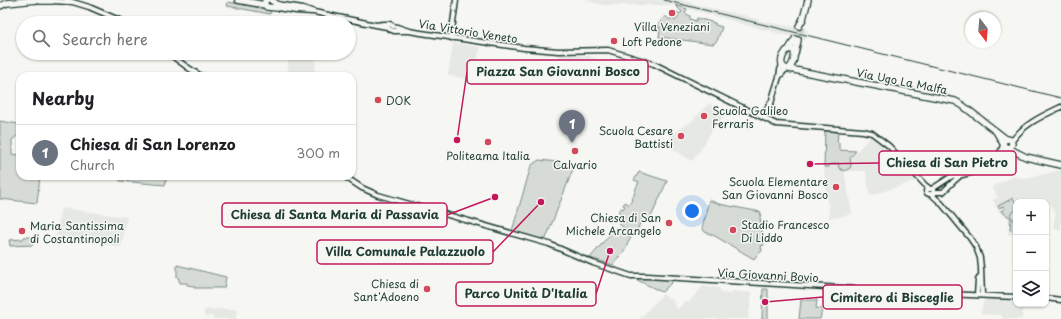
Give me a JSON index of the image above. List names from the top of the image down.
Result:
{
  "streets": {
    "main road": ["Via Ugo La Malfa"],
    "street": ["Via Vittorio Veneto", "Via Giovanni Bovio"]
  },
  "crossings": [
    ["Via Vittorio Veneto", "Via Giovanni Bovio"]
  ],
  "places": [
    "Villa Veneziani",
    "Loft Pedone",
    "DOK",
    "Scuola Galileo Ferraris",
    "Scuola Cesare Battisti",
    "Piazza San Giovanni Bosco",
    "Politeama Italia",
    "Calvario",
    "Chiesa di San Pietro",
    "Scuola Elementare San Giovanni Bosco",
    "Chiesa di Santa Maria di Passavia",
    "Villa Comunale Palazzuolo",
    "Chiesa di San Michele Arcangelo",
    "Stadio Francesco Di Liddo",
    "Maria Santissima di Costantinopoli",
    "Parco Unità D'Italia",
    "Chiesa di Sant'Adoeno",
    "Cimitero di Bisceglie"
  ],
  "north": "bottom",
  "page": {
    "search": "Search here",
    "heading": "Nearby",
    "pins": "1",
    "list": [
      {
        "mark": "1",
        "name": "Chiesa di San Lorenzo",
        "note": "Church",
        "value": "300 m"
      }
    ],
    "map_buttons": ["+", "−"]
  }
}
